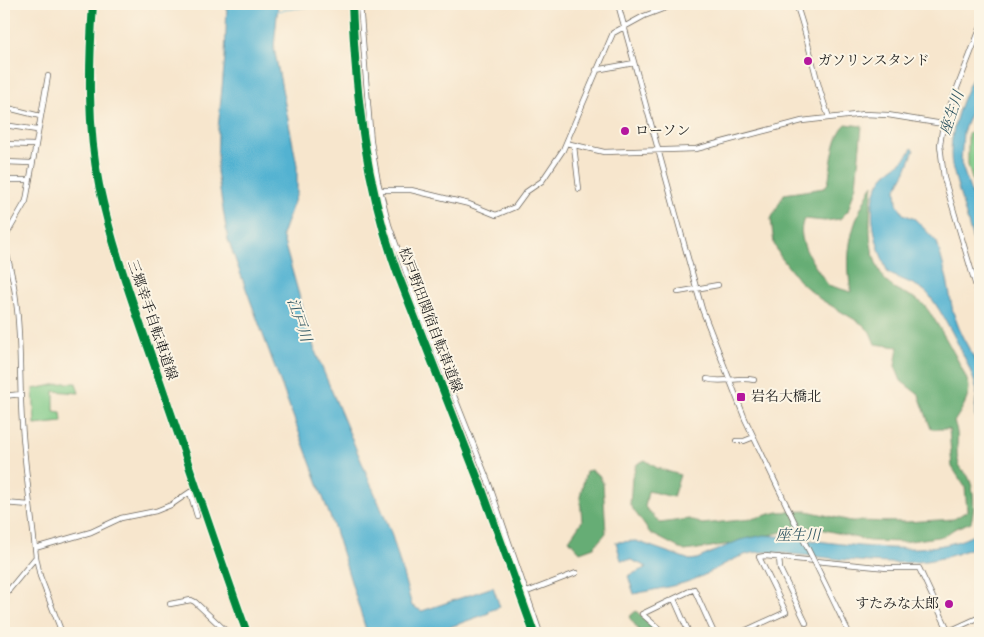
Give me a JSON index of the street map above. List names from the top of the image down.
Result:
{
  "streets": {
    "cycle path": ["三郷幸手自転車道線", "松戸野田関宿自転車道線"]
  },
  "water": ["座生川", "江戸川"],
  "places": {
    "other": ["ガソリンスタンド", "ローソン", "すたみな太郎"],
    "transit": ["岩名大橋北"]
  }
}
